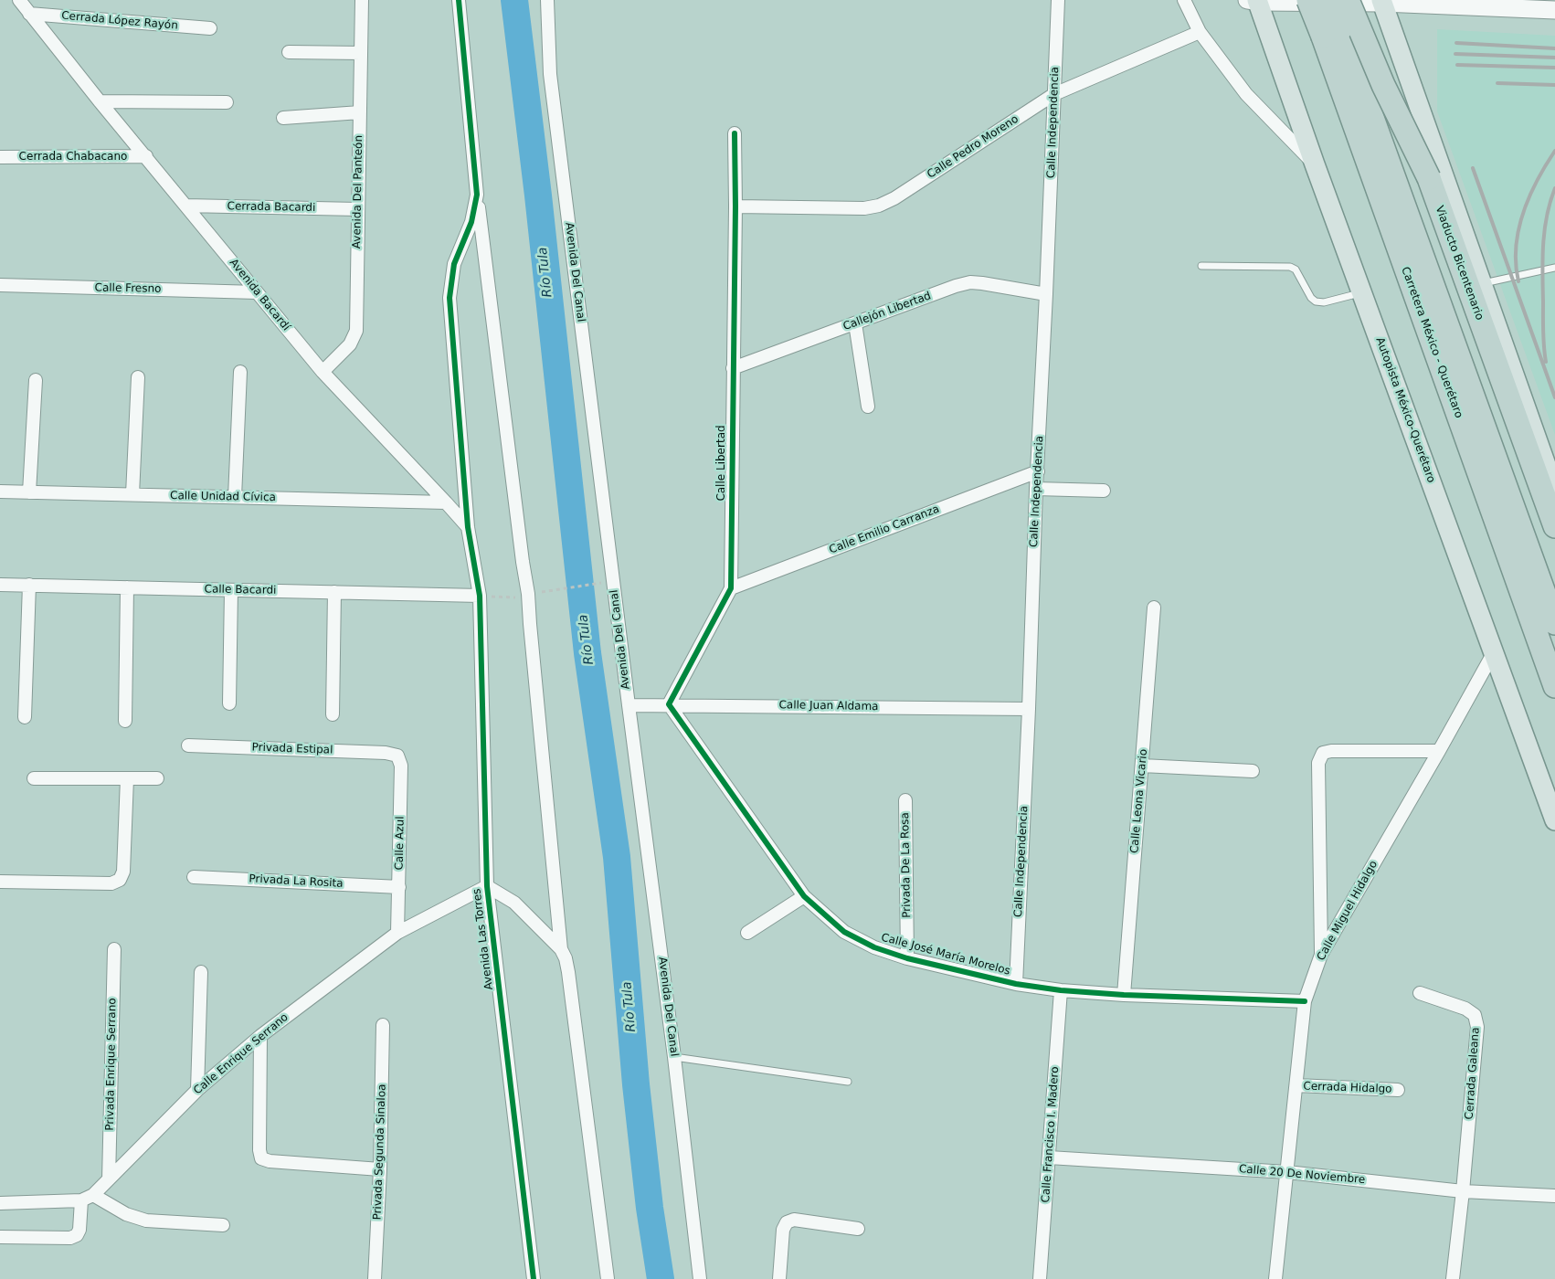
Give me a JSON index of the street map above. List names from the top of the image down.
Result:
{
  "streets": {
    "highway": ["Viaducto Bicentenario", "Carretera México - Querétaro"],
    "main road": ["Autopista México-Querétaro"],
    "street": [
      "Cerrada López Rayón",
      "Calle Independencia",
      "Calle Pedro Moreno",
      "Cerrada Chabacano",
      "Avenida Del Panteón",
      "Cerrada Bacardi",
      "Avenida Del Canal",
      "Calle Fresno",
      "Avenida Bacardí",
      "Callejón Libertad",
      "Calle Libertad",
      "Calle Unidad Cívica",
      "Calle Emilio Carranza",
      "Calle Bacardi",
      "Calle Juan Aldama",
      "Privada Estipal",
      "Calle Leona Vicario",
      "Calle Azul",
      "Privada De La Rosa",
      "Privada La Rosita",
      "Calle Miguel Hidalgo",
      "Avenida Las Torres",
      "Calle José María Morelos",
      "Calle Enrique Serrano",
      "Privada Enrique Serrano",
      "Cerrada Galeana",
      "Cerrada Hidalgo",
      "Calle Francisco I. Madero",
      "Privada Segunda Sinaloa",
      "Calle 20 De Noviembre"
    ]
  },
  "crossings": [
    ["Cerrada López Rayón", "Avenida Bacardí"],
    ["Calle Independencia", "Calle Pedro Moreno"],
    ["Calle Independencia", "Callejón Libertad"],
    ["Calle Independencia", "Calle Emilio Carranza"],
    ["Calle Independencia", "Calle Juan Aldama"],
    ["Calle Independencia", "Calle José María Morelos"],
    ["Calle Pedro Moreno", "Calle Libertad"],
    ["Cerrada Chabacano", "Avenida Bacardí"],
    ["Avenida Del Panteón", "Cerrada Bacardi"],
    ["Avenida Del Panteón", "Avenida Bacardí"],
    ["Cerrada Bacardi", "Avenida Bacardí"],
    ["Avenida Del Canal", "Calle Juan Aldama"],
    ["Calle Fresno", "Avenida Bacardí"],
    ["Avenida Bacardí", "Calle Unidad Cívica"],
    ["Callejón Libertad", "Calle Libertad"],
    ["Autopista México-Querétaro", "Calle Miguel Hidalgo"],
    ["Calle Libertad", "Calle Emilio Carranza"],
    ["Calle Libertad", "Calle Juan Aldama"],
    ["Calle Libertad", "Calle José María Morelos"],
    ["Calle Bacardi", "Avenida Las Torres"],
    ["Calle Juan Aldama", "Calle José María Morelos"],
    ["Privada Estipal", "Calle Azul"],
    ["Calle Leona Vicario", "Calle José María Morelos"],
    ["Calle Azul", "Privada La Rosita"],
    ["Calle Azul", "Calle Enrique Serrano"],
    ["Privada De La Rosa", "Calle José María Morelos"],
    ["Calle Miguel Hidalgo", "Calle José María Morelos"],
    ["Calle Miguel Hidalgo", "Cerrada Hidalgo"],
    ["Calle Miguel Hidalgo", "Calle 20 De Noviembre"],
    ["Avenida Las Torres", "Calle Enrique Serrano"],
    ["Calle José María Morelos", "Calle Francisco I. Madero"],
    ["Calle Enrique Serrano", "Privada Enrique Serrano"],
    ["Cerrada Galeana", "Calle 20 De Noviembre"],
    ["Calle Francisco I. Madero", "Calle 20 De Noviembre"]
  ],
  "water": ["Río Tula"]
}
